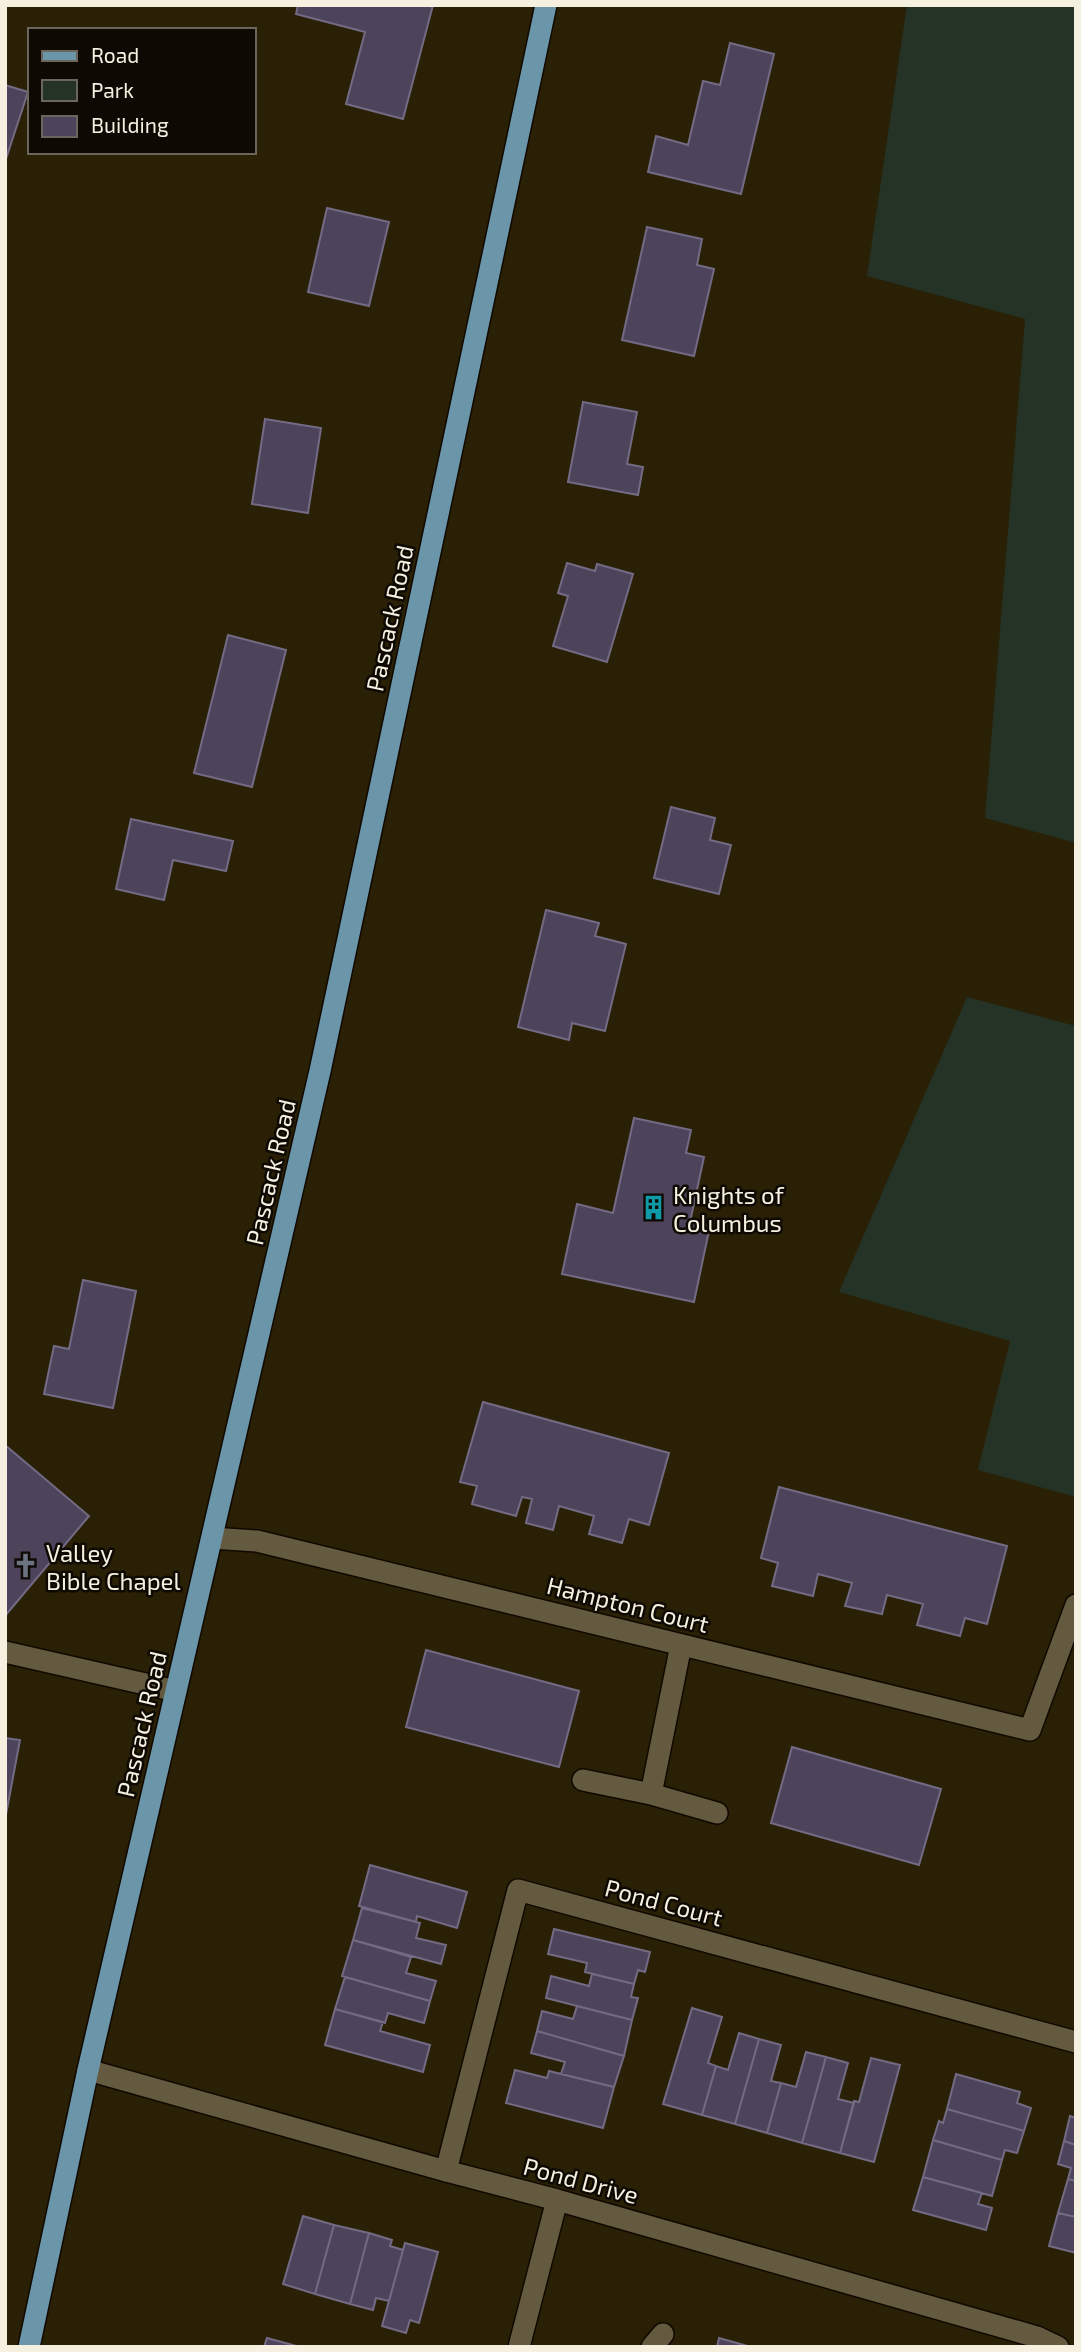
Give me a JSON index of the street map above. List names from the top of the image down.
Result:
{
  "streets": {
    "main road": ["Pascack Road"],
    "street": ["Hampton Court", "Pond Court", "Pond Drive"]
  },
  "crossings": [
    ["Pascack Road", "Hampton Court"],
    ["Pascack Road", "Pond Drive"],
    ["Pond Court", "Pond Drive"]
  ],
  "places": {
    "building": ["Knights of Columbus"],
    "church": ["Valley Bible Chapel"]
  },
  "legend": ["Road", "Park", "Building"]
}
